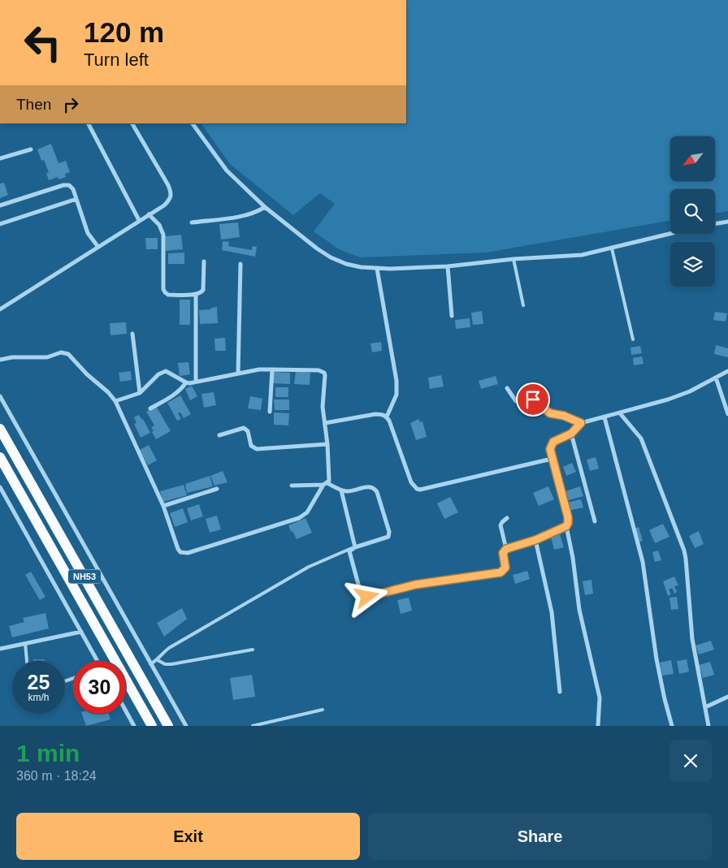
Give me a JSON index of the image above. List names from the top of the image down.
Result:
{
  "streets": {
    "highway": ["NH53"]
  },
  "north": "bottom left",
  "page": {
    "turn": ["120 m", "Turn left"],
    "then": "Then",
    "speed": "25 km/h",
    "limit": "30",
    "heading": ["1 min", "360 m · 18:24"],
    "buttons": ["Exit", "Share"]
  }
}
